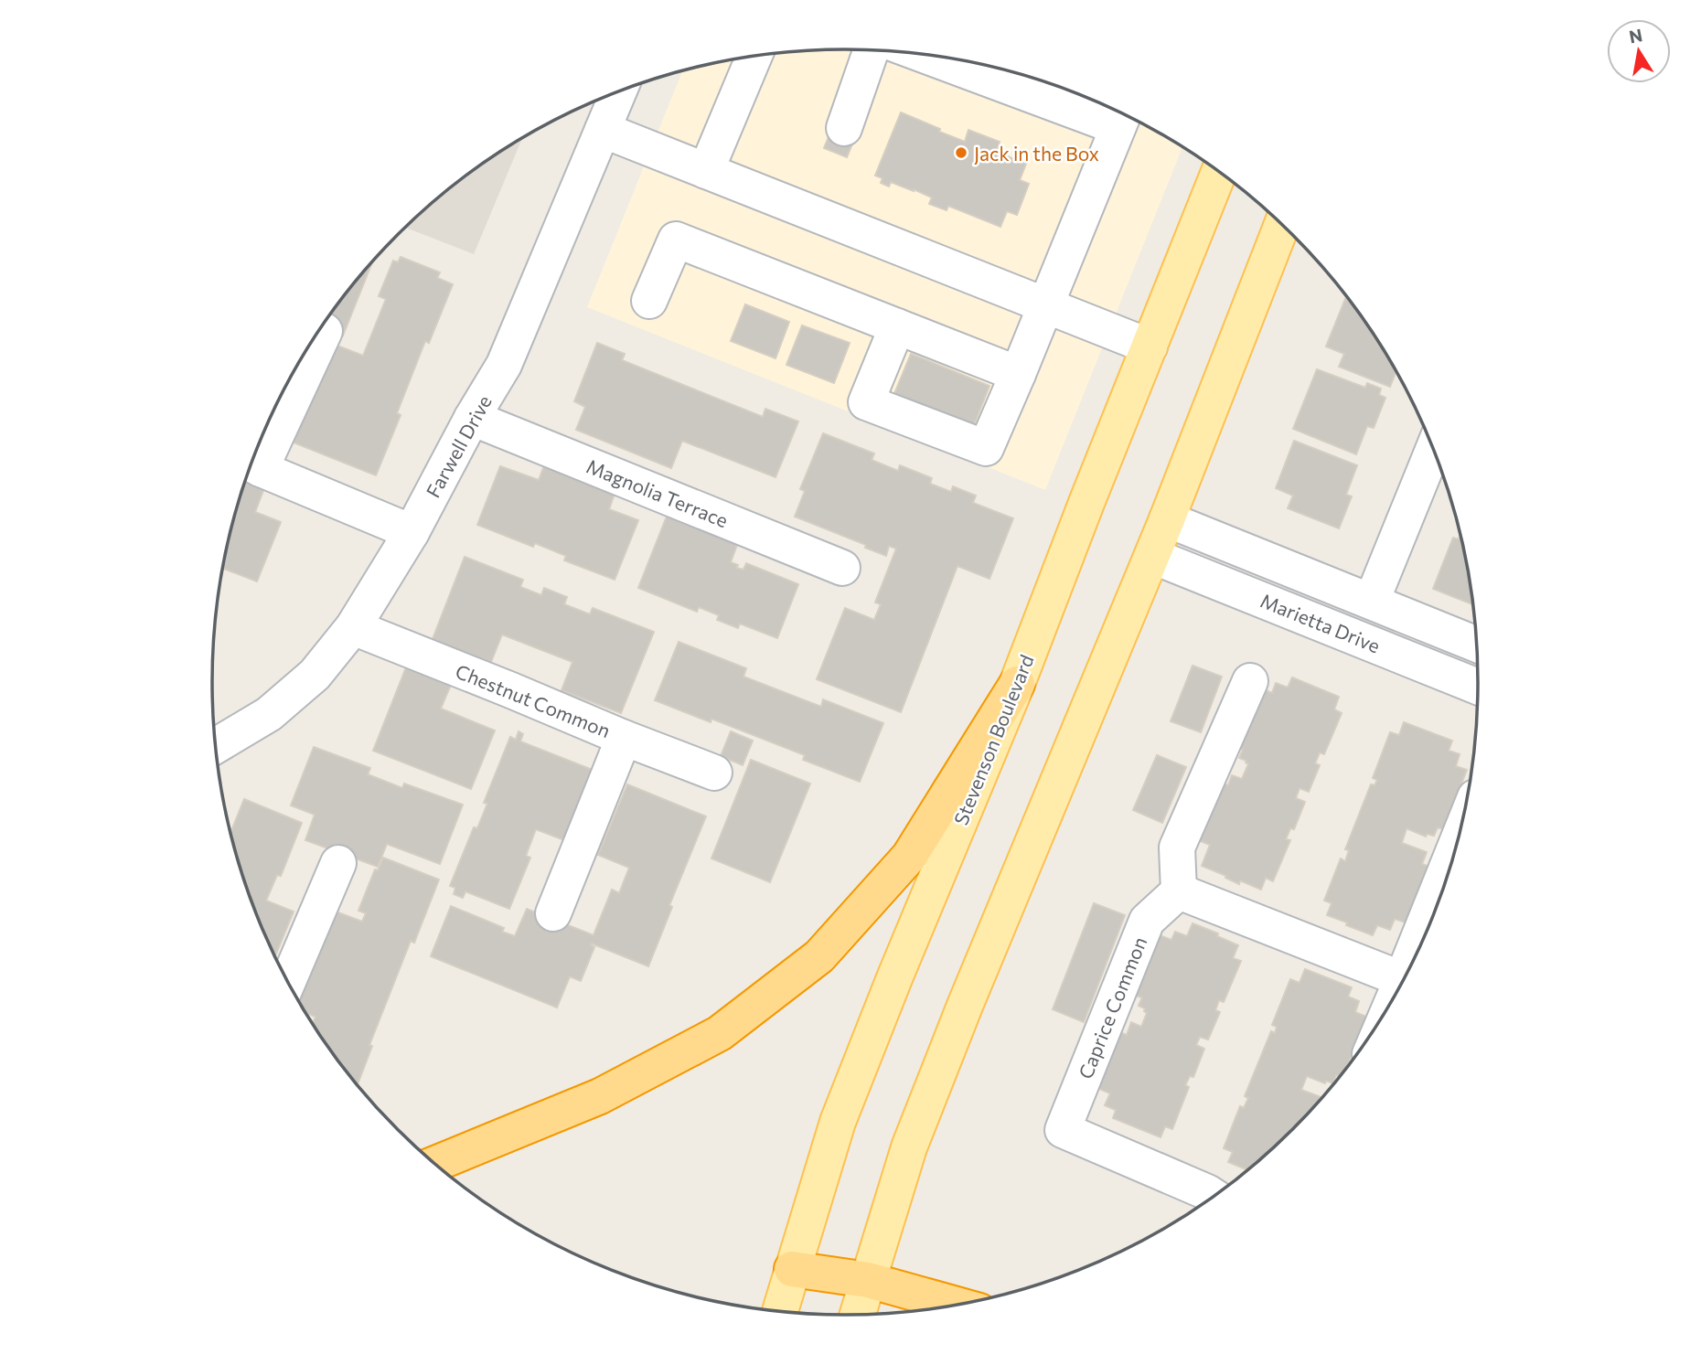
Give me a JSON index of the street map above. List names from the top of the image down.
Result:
{
  "streets": {
    "main road": ["Stevenson Boulevard"],
    "street": [
      "Farwell Drive",
      "Magnolia Terrace",
      "Marietta Drive",
      "Chestnut Common",
      "Caprice Common"
    ]
  },
  "crossings": [
    ["Farwell Drive", "Magnolia Terrace"],
    ["Farwell Drive", "Chestnut Common"]
  ],
  "places": ["Jack in the Box"],
  "north": "top"
}
